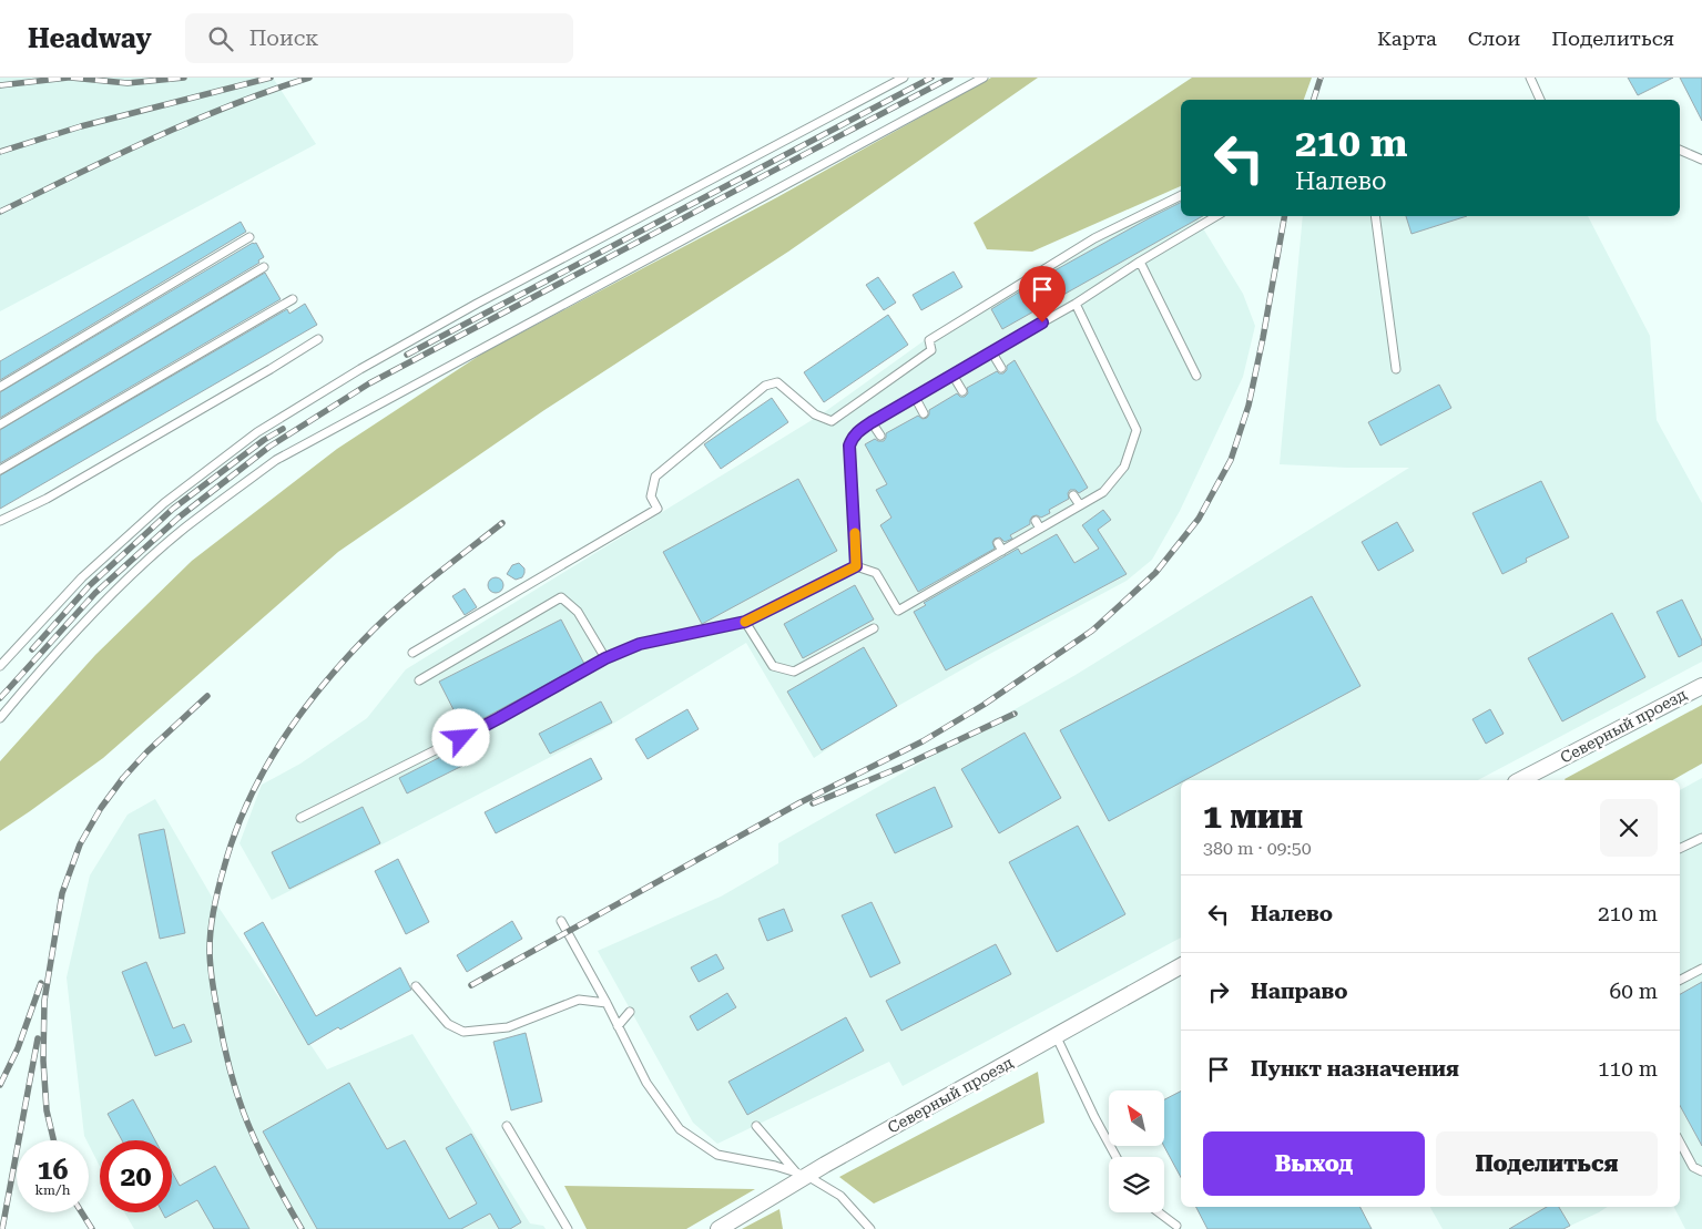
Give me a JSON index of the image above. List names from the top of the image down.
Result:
{
  "streets": {
    "street": ["Северный проезд"]
  },
  "north": "top left",
  "page": {
    "header": "Headway",
    "search": "Поиск",
    "nav": ["Карта", "Слои", "Поделиться"],
    "turn": ["210 m", "Налево"],
    "heading": ["1 мин", "380 m · 09:50"],
    "list": [
      {
        "name": "Налево",
        "value": "210 m"
      },
      {
        "name": "Направо",
        "value": "60 m"
      },
      {
        "name": "Пункт назначения",
        "value": "110 m"
      }
    ],
    "buttons": ["Выход", "Поделиться"],
    "speed": "16 km/h",
    "limit": "20"
  }
}
